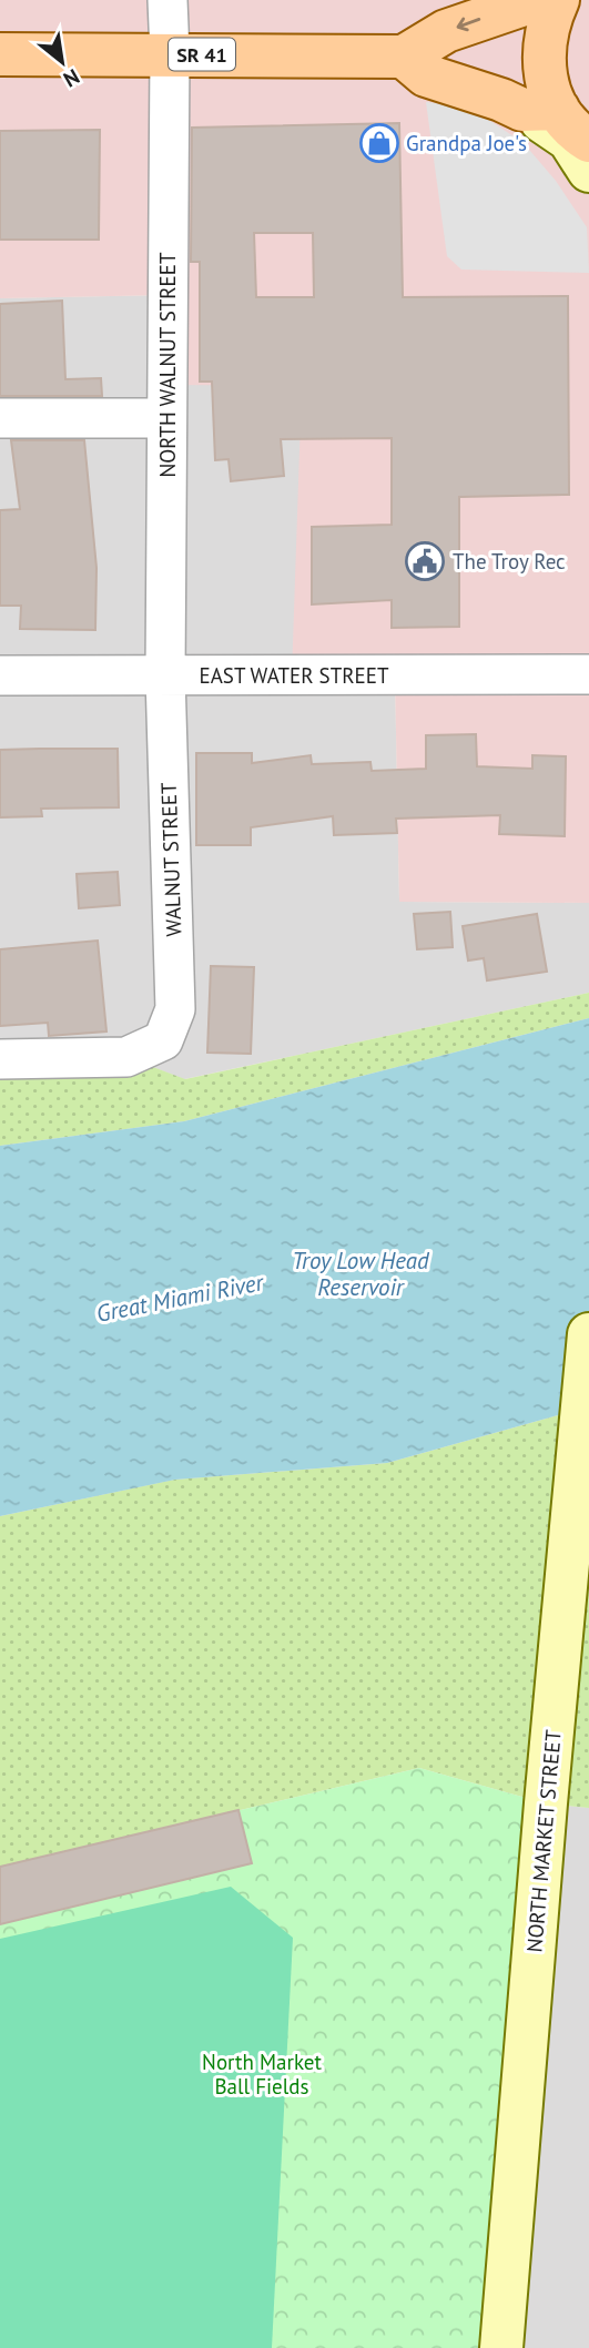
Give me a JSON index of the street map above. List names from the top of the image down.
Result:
{
  "streets": {
    "main road": ["SR 41", "NORTH MARKET STREET"],
    "street": ["NORTH WALNUT STREET", "EAST WATER STREET", "WALNUT STREET"]
  },
  "crossings": [
    ["SR 41", "NORTH WALNUT STREET"],
    ["NORTH WALNUT STREET", "EAST WATER STREET"],
    ["NORTH WALNUT STREET", "WALNUT STREET"],
    ["EAST WATER STREET", "WALNUT STREET"]
  ],
  "water": ["Troy Low Head Reservoir", "Great Miami River"],
  "parks": ["North Market Ball Fields"],
  "places": {
    "shop": ["Grandpa Joe's"],
    "public building": ["The Troy Rec"]
  },
  "north": "bottom right"
}
